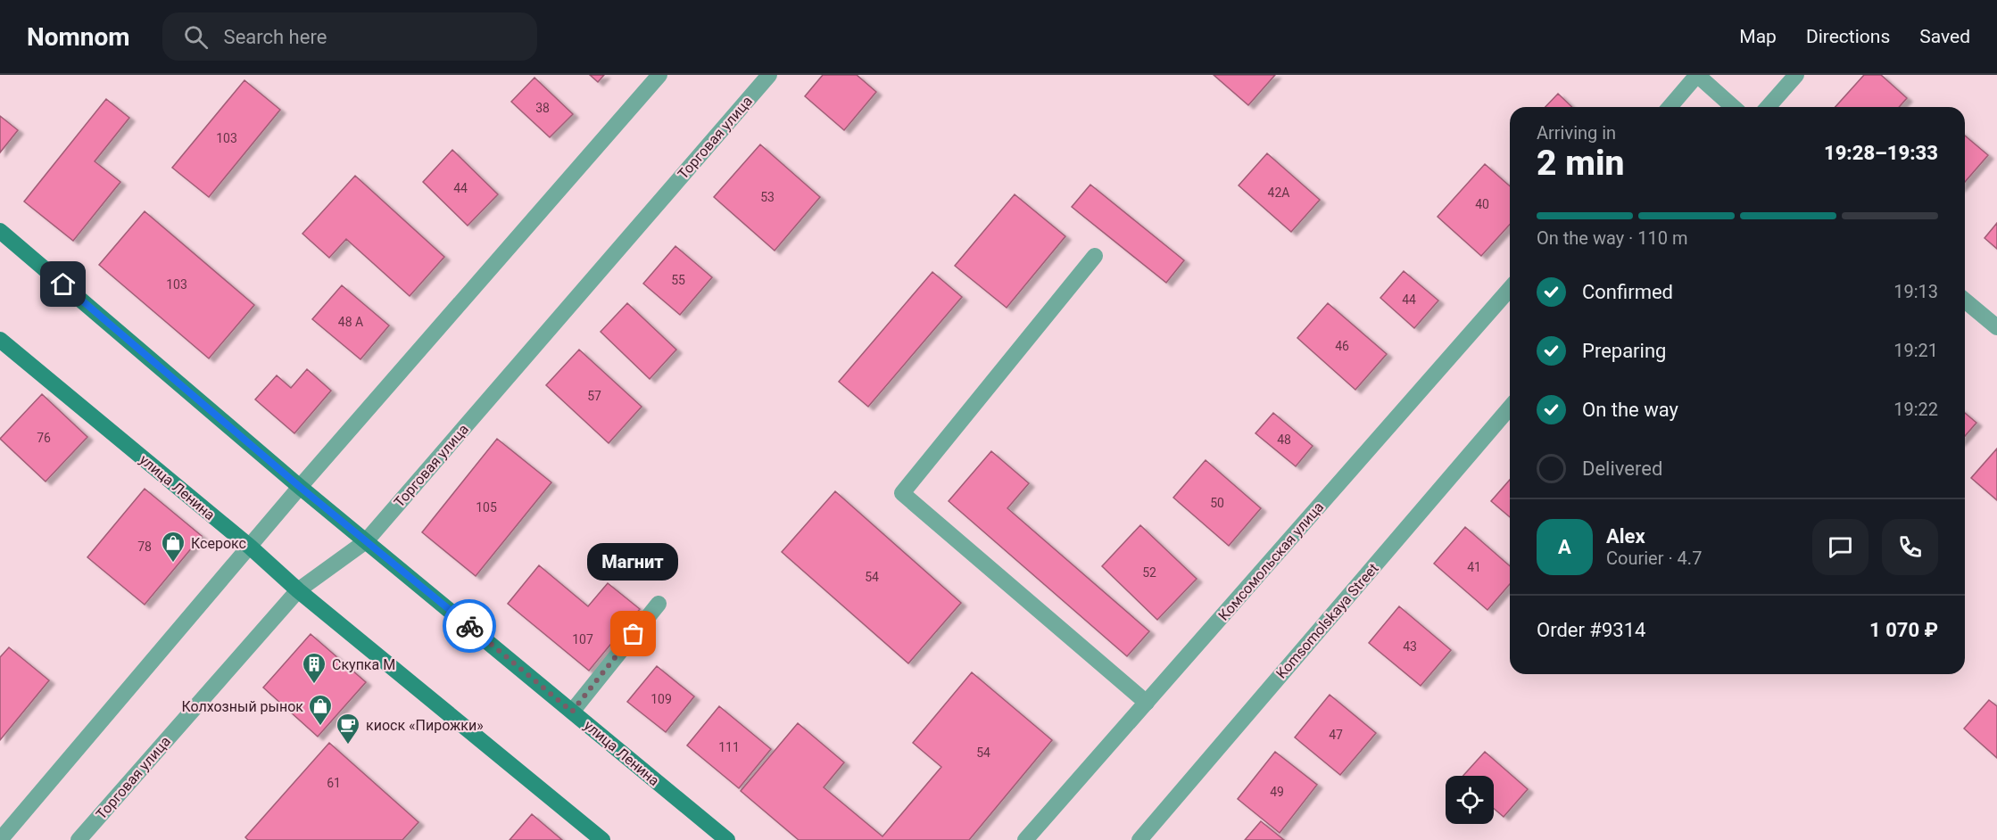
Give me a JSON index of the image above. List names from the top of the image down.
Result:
{
  "streets": {
    "street": [
      "Торговая улица",
      "улица Ленина",
      "Комсомольская улица",
      "Komsomolskaya Street"
    ]
  },
  "crossings": [
    ["Торговая улица", "улица Ленина"]
  ],
  "places": {
    "shop": ["Ксерокс", "Колхозный рынок"],
    "other": ["Магнит"],
    "building": ["Скупка М"],
    "cafe": ["киоск «Пирожки»"]
  },
  "house_numbers": [
    "38",
    "103",
    "44",
    "42А",
    "53",
    "40",
    "55",
    "103",
    "44",
    "48 А",
    "46",
    "57",
    "76",
    "48",
    "50",
    "105",
    "78",
    "41",
    "52",
    "54",
    "107",
    "43",
    "109",
    "47",
    "111",
    "54",
    "61",
    "49"
  ],
  "page": {
    "header": "Nomnom",
    "search": "Search here",
    "nav": ["Map", "Directions", "Saved"],
    "heading": ["2 min", "Arriving in", "19:28–19:33"],
    "panel": [
      "Alex",
      "Courier · 4.7",
      "Order #9314",
      "1 070 ₽"
    ],
    "bar": "On the way · 110 m",
    "list": [
      ["Confirmed", "19:13"],
      ["Preparing", "19:21"],
      ["On the way", "19:22"],
      "Delivered"
    ],
    "round": "A",
    "bubble": "Магнит"
  }
}
